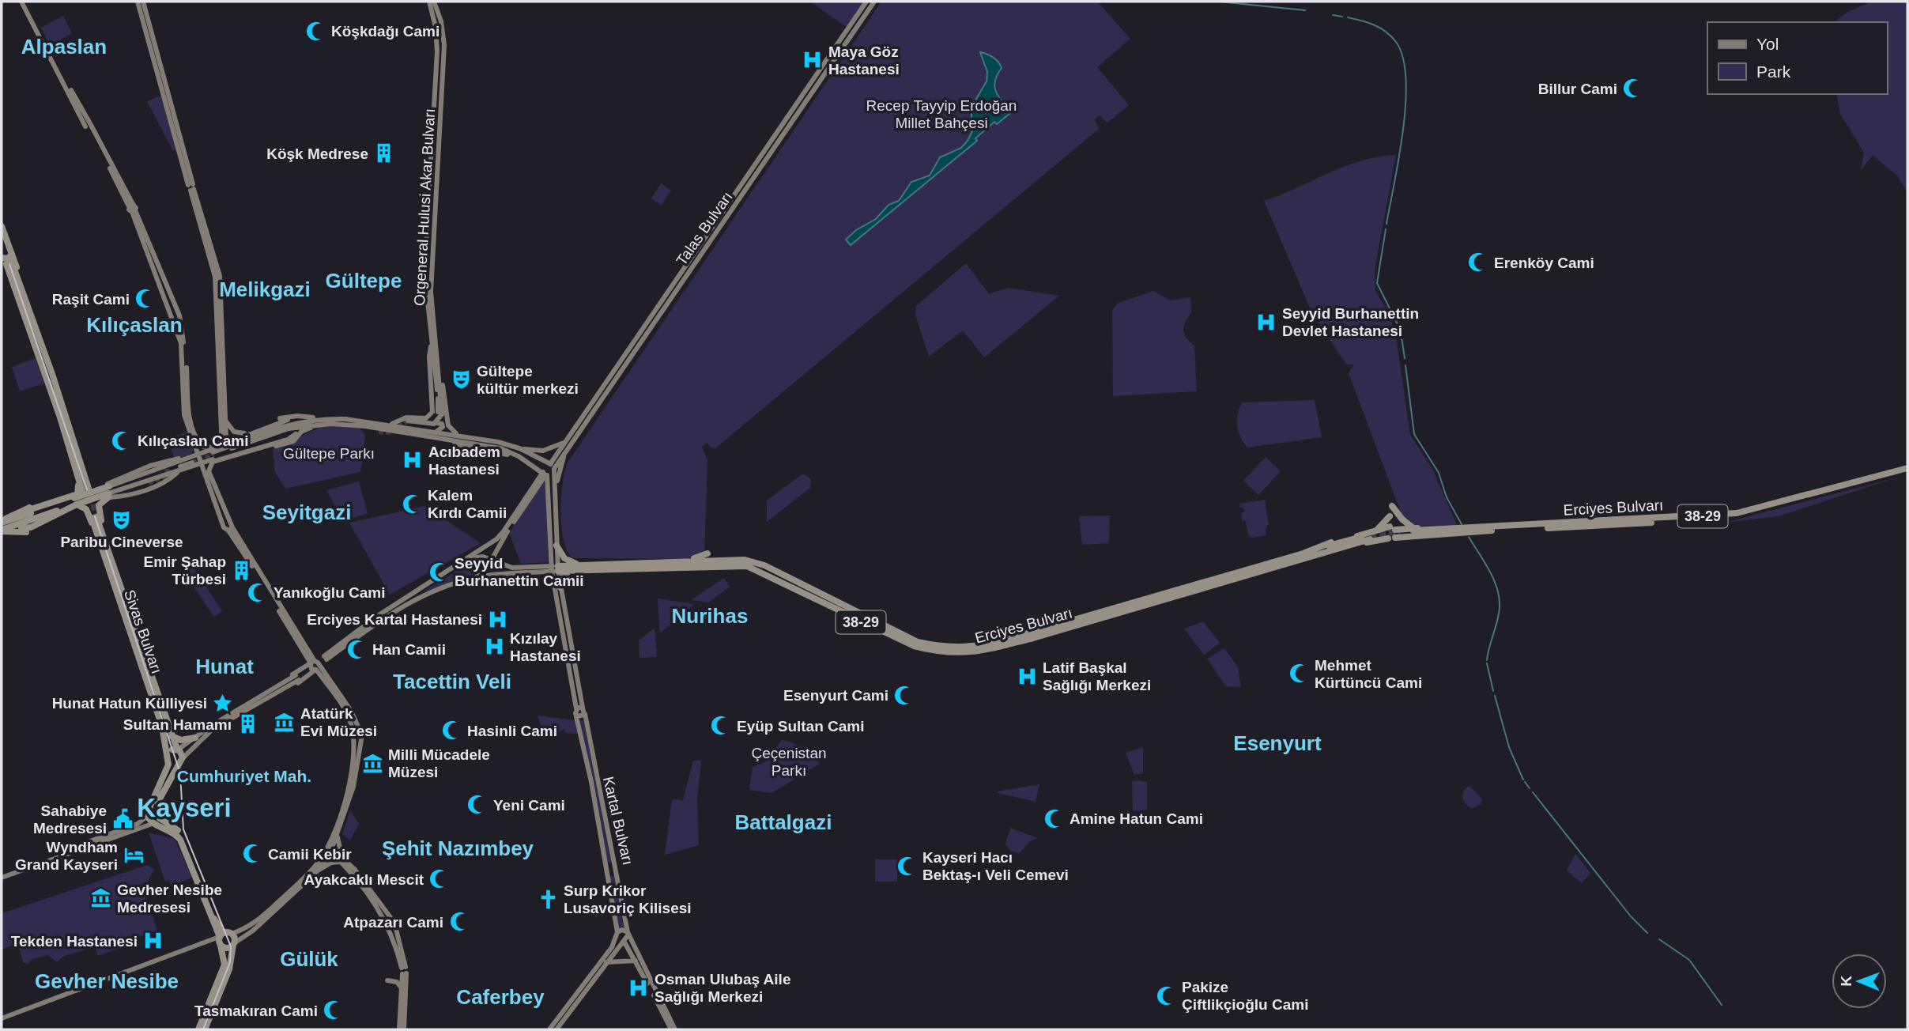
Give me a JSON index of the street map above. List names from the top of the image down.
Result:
{
  "streets": {
    "highway": ["Erciyes Bulvarı", "38-29", "Sivas Bulvarı"],
    "main road": ["Orgeneral Hulusi Akar Bulvarı", "Talas Bulvarı", "Kartal Bulvarı"]
  },
  "crossings": [
    ["Erciyes Bulvarı", "38-29"]
  ],
  "districts": [
    "Alpaslan",
    "Gültepe",
    "Melikgazi",
    "Kılıçaslan",
    "Seyitgazi",
    "Nurihas",
    "Hunat",
    "Tacettin Veli",
    "Esenyurt",
    "Cumhuriyet Mah.",
    "Kayseri",
    "Battalgazi",
    "Şehit Nazımbey",
    "Gülük",
    "Gevher Nesibe",
    "Caferbey"
  ],
  "parks": ["Recep Tayyip Erdoğan Millet Bahçesi", "Gültepe Parkı", "Çeçenistan Parkı"],
  "places": {
    "mosque": [
      "Köşkdağı Cami",
      "Billur Cami",
      "Erenköy Cami",
      "Raşit Cami",
      "Kılıçaslan Cami",
      "Kalem Kırdı Camii",
      "Seyyid Burhanettin Camii",
      "Yanıkoğlu Cami",
      "Han Camii",
      "Mehmet Kürtüncü Cami",
      "Esenyurt Cami",
      "Eyüp Sultan Cami",
      "Hasinli Cami",
      "Yeni Cami",
      "Amine Hatun Cami",
      "Camii Kebir",
      "Kayseri Hacı Bektaş-ı Veli Cemevi",
      "Ayakcaklı Mescit",
      "Atpazarı Cami",
      "Pakize Çiftlikçioğlu Cami",
      "Tasmakıran Cami"
    ],
    "hospital": [
      "Maya Göz Hastanesi",
      "Seyyid Burhanettin Devlet Hastanesi",
      "Acıbadem Hastanesi",
      "Erciyes Kartal Hastanesi",
      "Kızılay Hastanesi",
      "Latif Başkal Sağlığı Merkezi",
      "Tekden Hastanesi",
      "Osman Ulubaş Aile Sağlığı Merkezi"
    ],
    "building": ["Köşk Medrese", "Emir Şahap Türbesi", "Sultan Hamamı"],
    "theatre": ["Gültepe kültür merkezi", "Paribu Cineverse"],
    "place": ["Hunat Hatun Külliyesi"],
    "museum": ["Atatürk Evi Müzesi", "Milli Mücadele Müzesi", "Gevher Nesibe Medresesi"],
    "public building": ["Sahabiye Medresesi"],
    "hotel": ["Wyndham Grand Kayseri"],
    "church": ["Surp Krikor Lusavoriç Kilisesi"]
  },
  "legend": ["Yol", "Park"],
  "north": "left"
}
